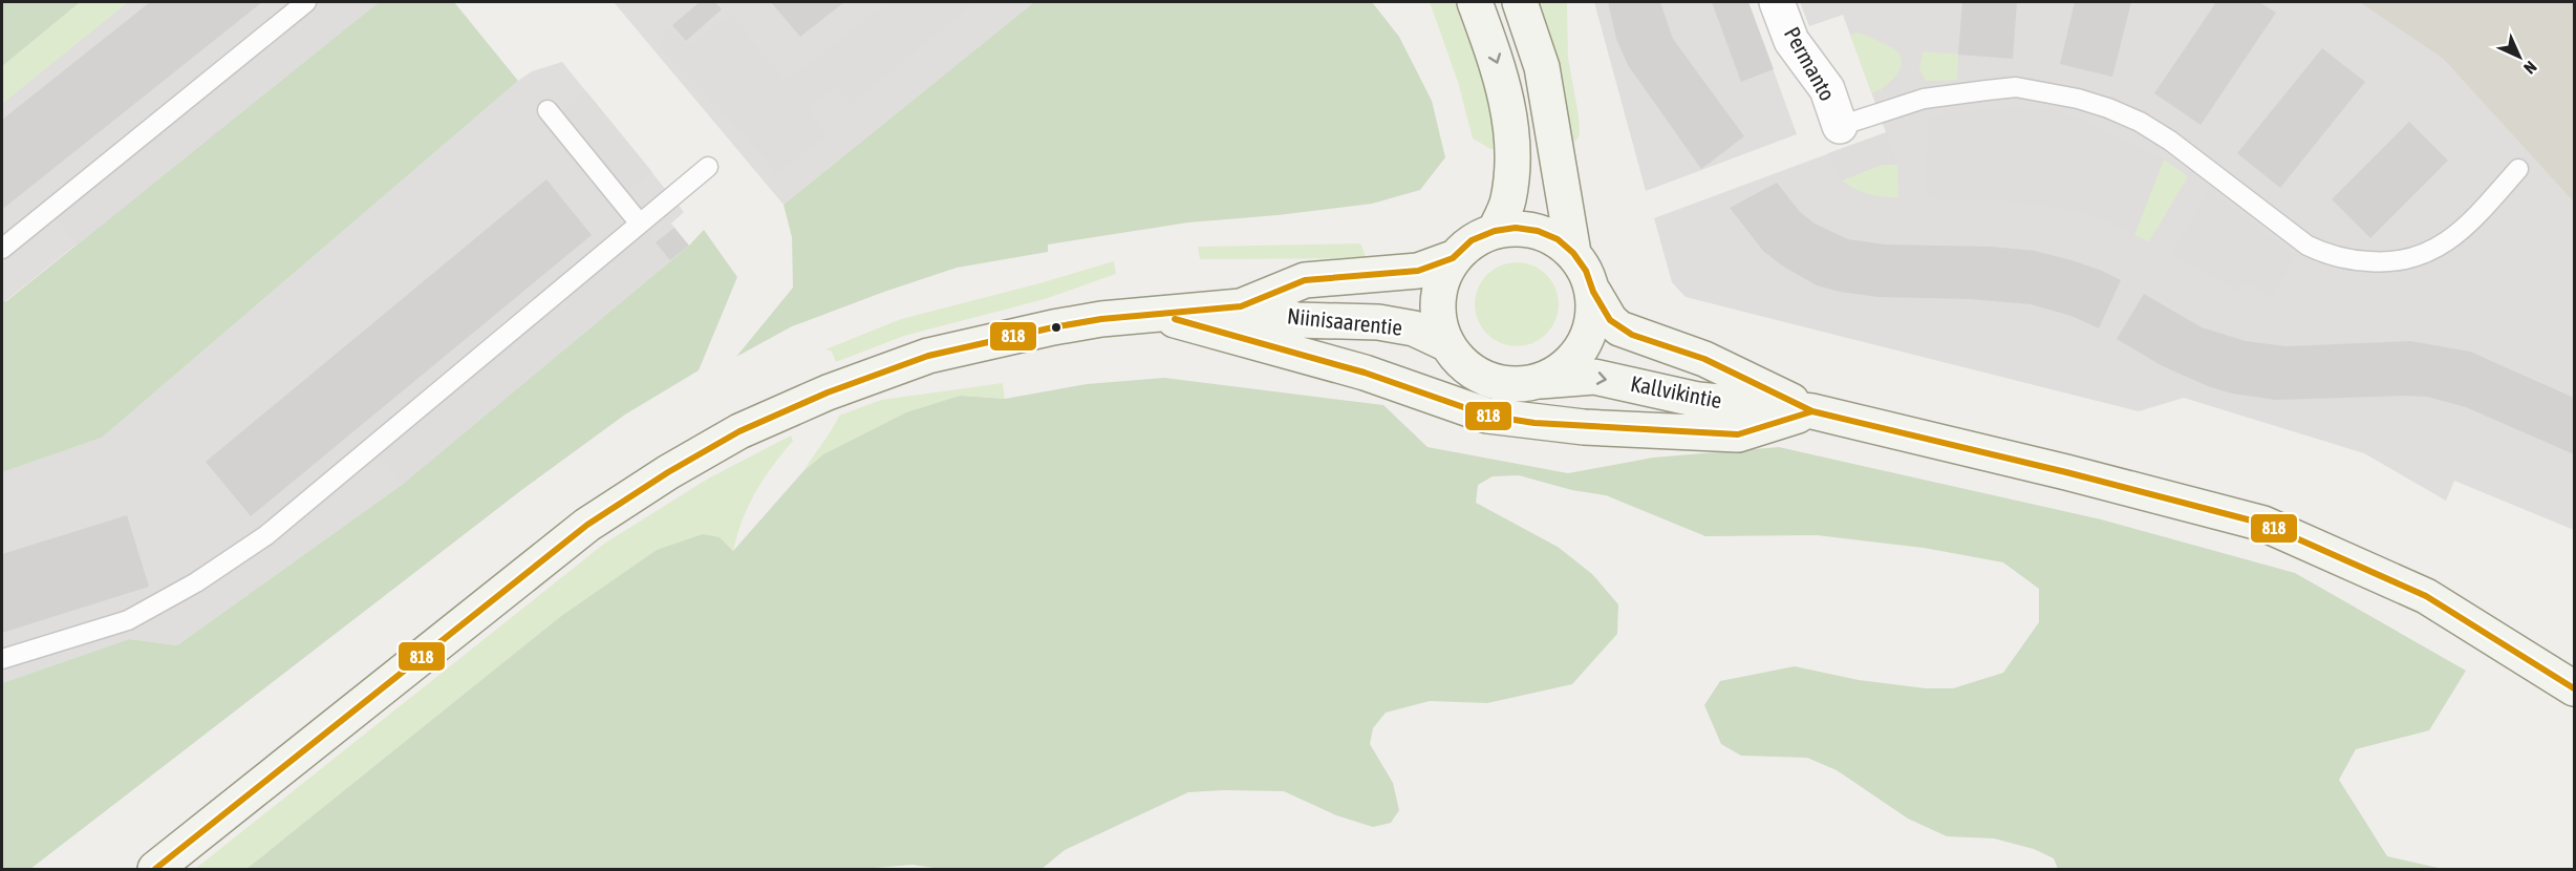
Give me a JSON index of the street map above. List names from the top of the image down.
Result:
{
  "streets": {
    "main road": ["Niinisaarentie", "Kallvikintie"],
    "street": ["Permanto"]
  },
  "crossings": [
    ["Niinisaarentie", "Kallvikintie"]
  ],
  "lines": ["transit line 818"],
  "north": "bottom right"
}
